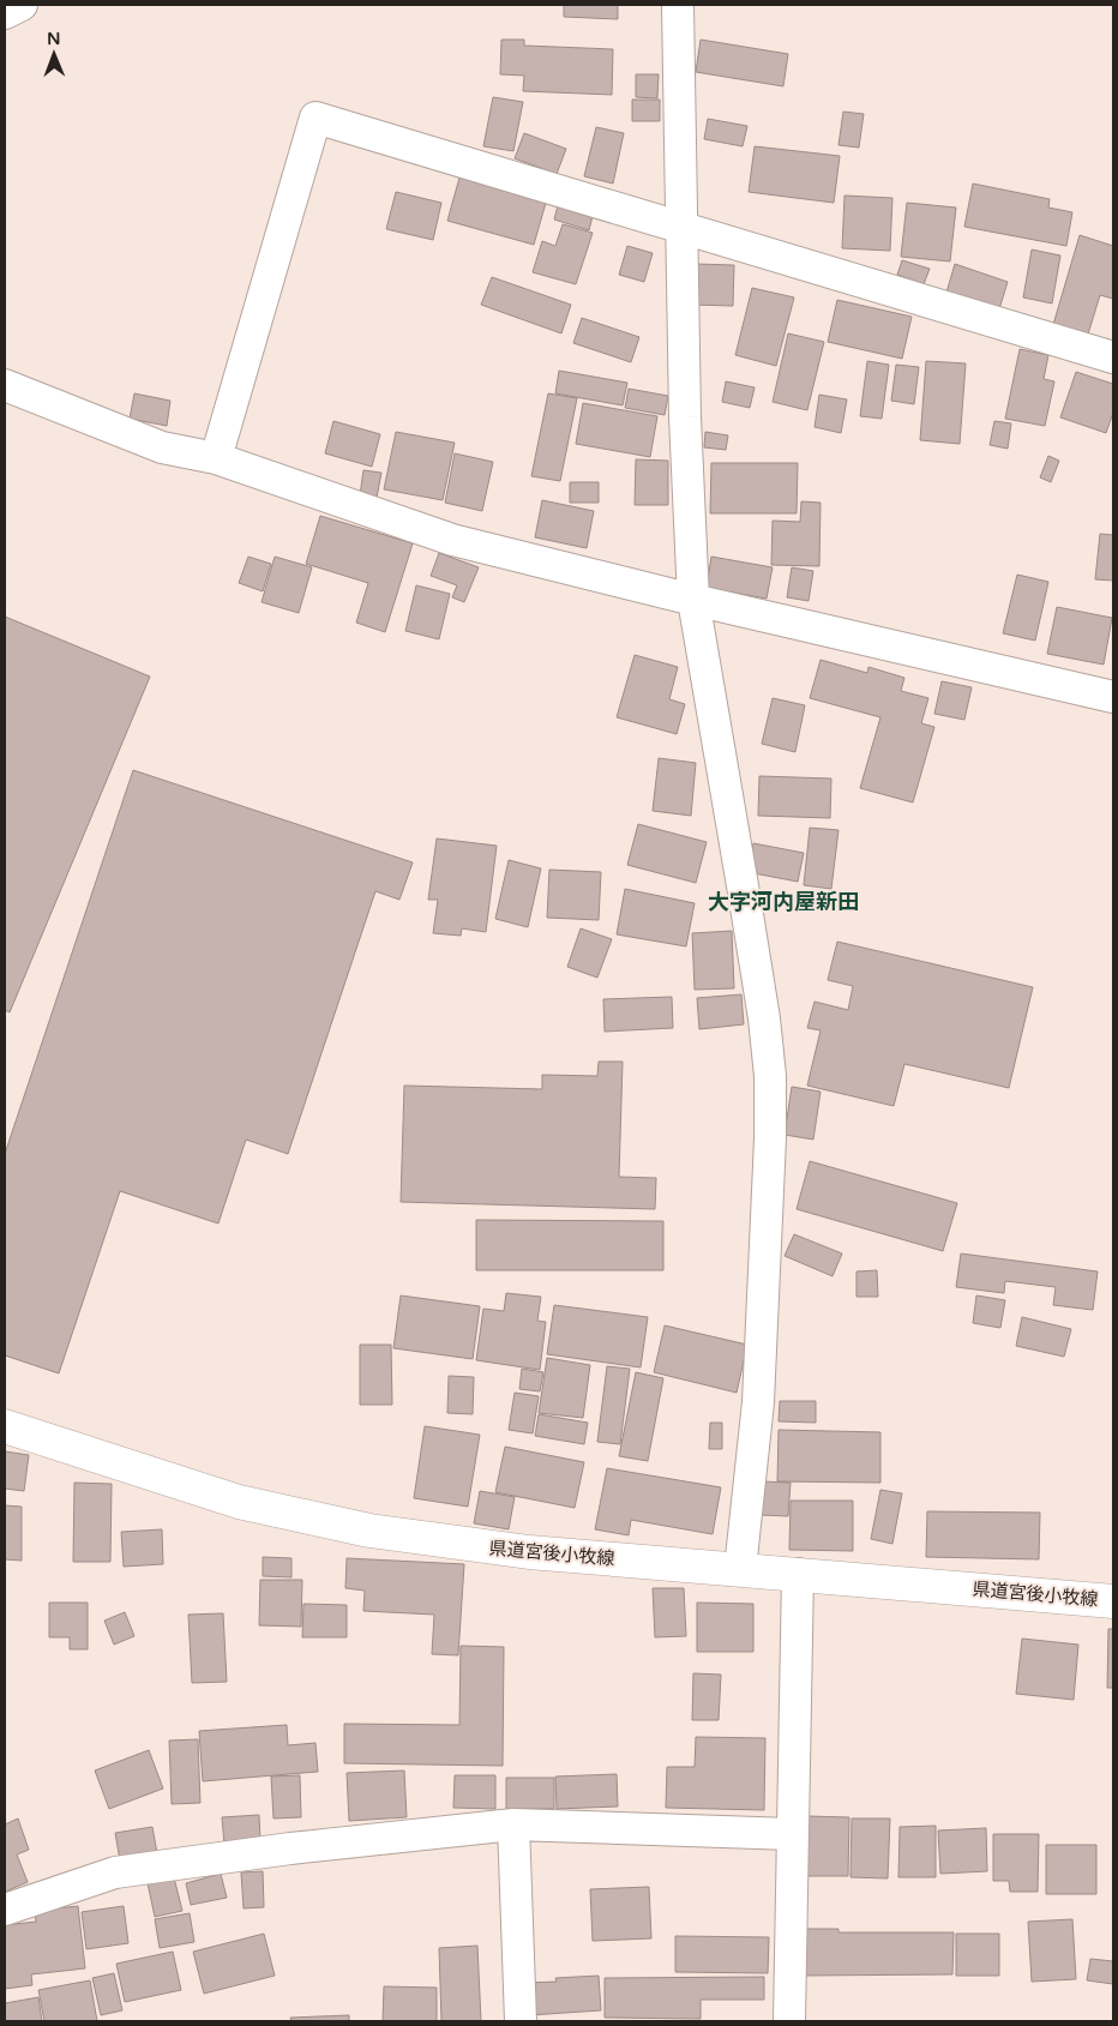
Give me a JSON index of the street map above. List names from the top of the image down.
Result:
{
  "streets": {
    "main road": ["県道宮後小牧線"]
  },
  "districts": ["大字河内屋新田"],
  "north": "top"
}
